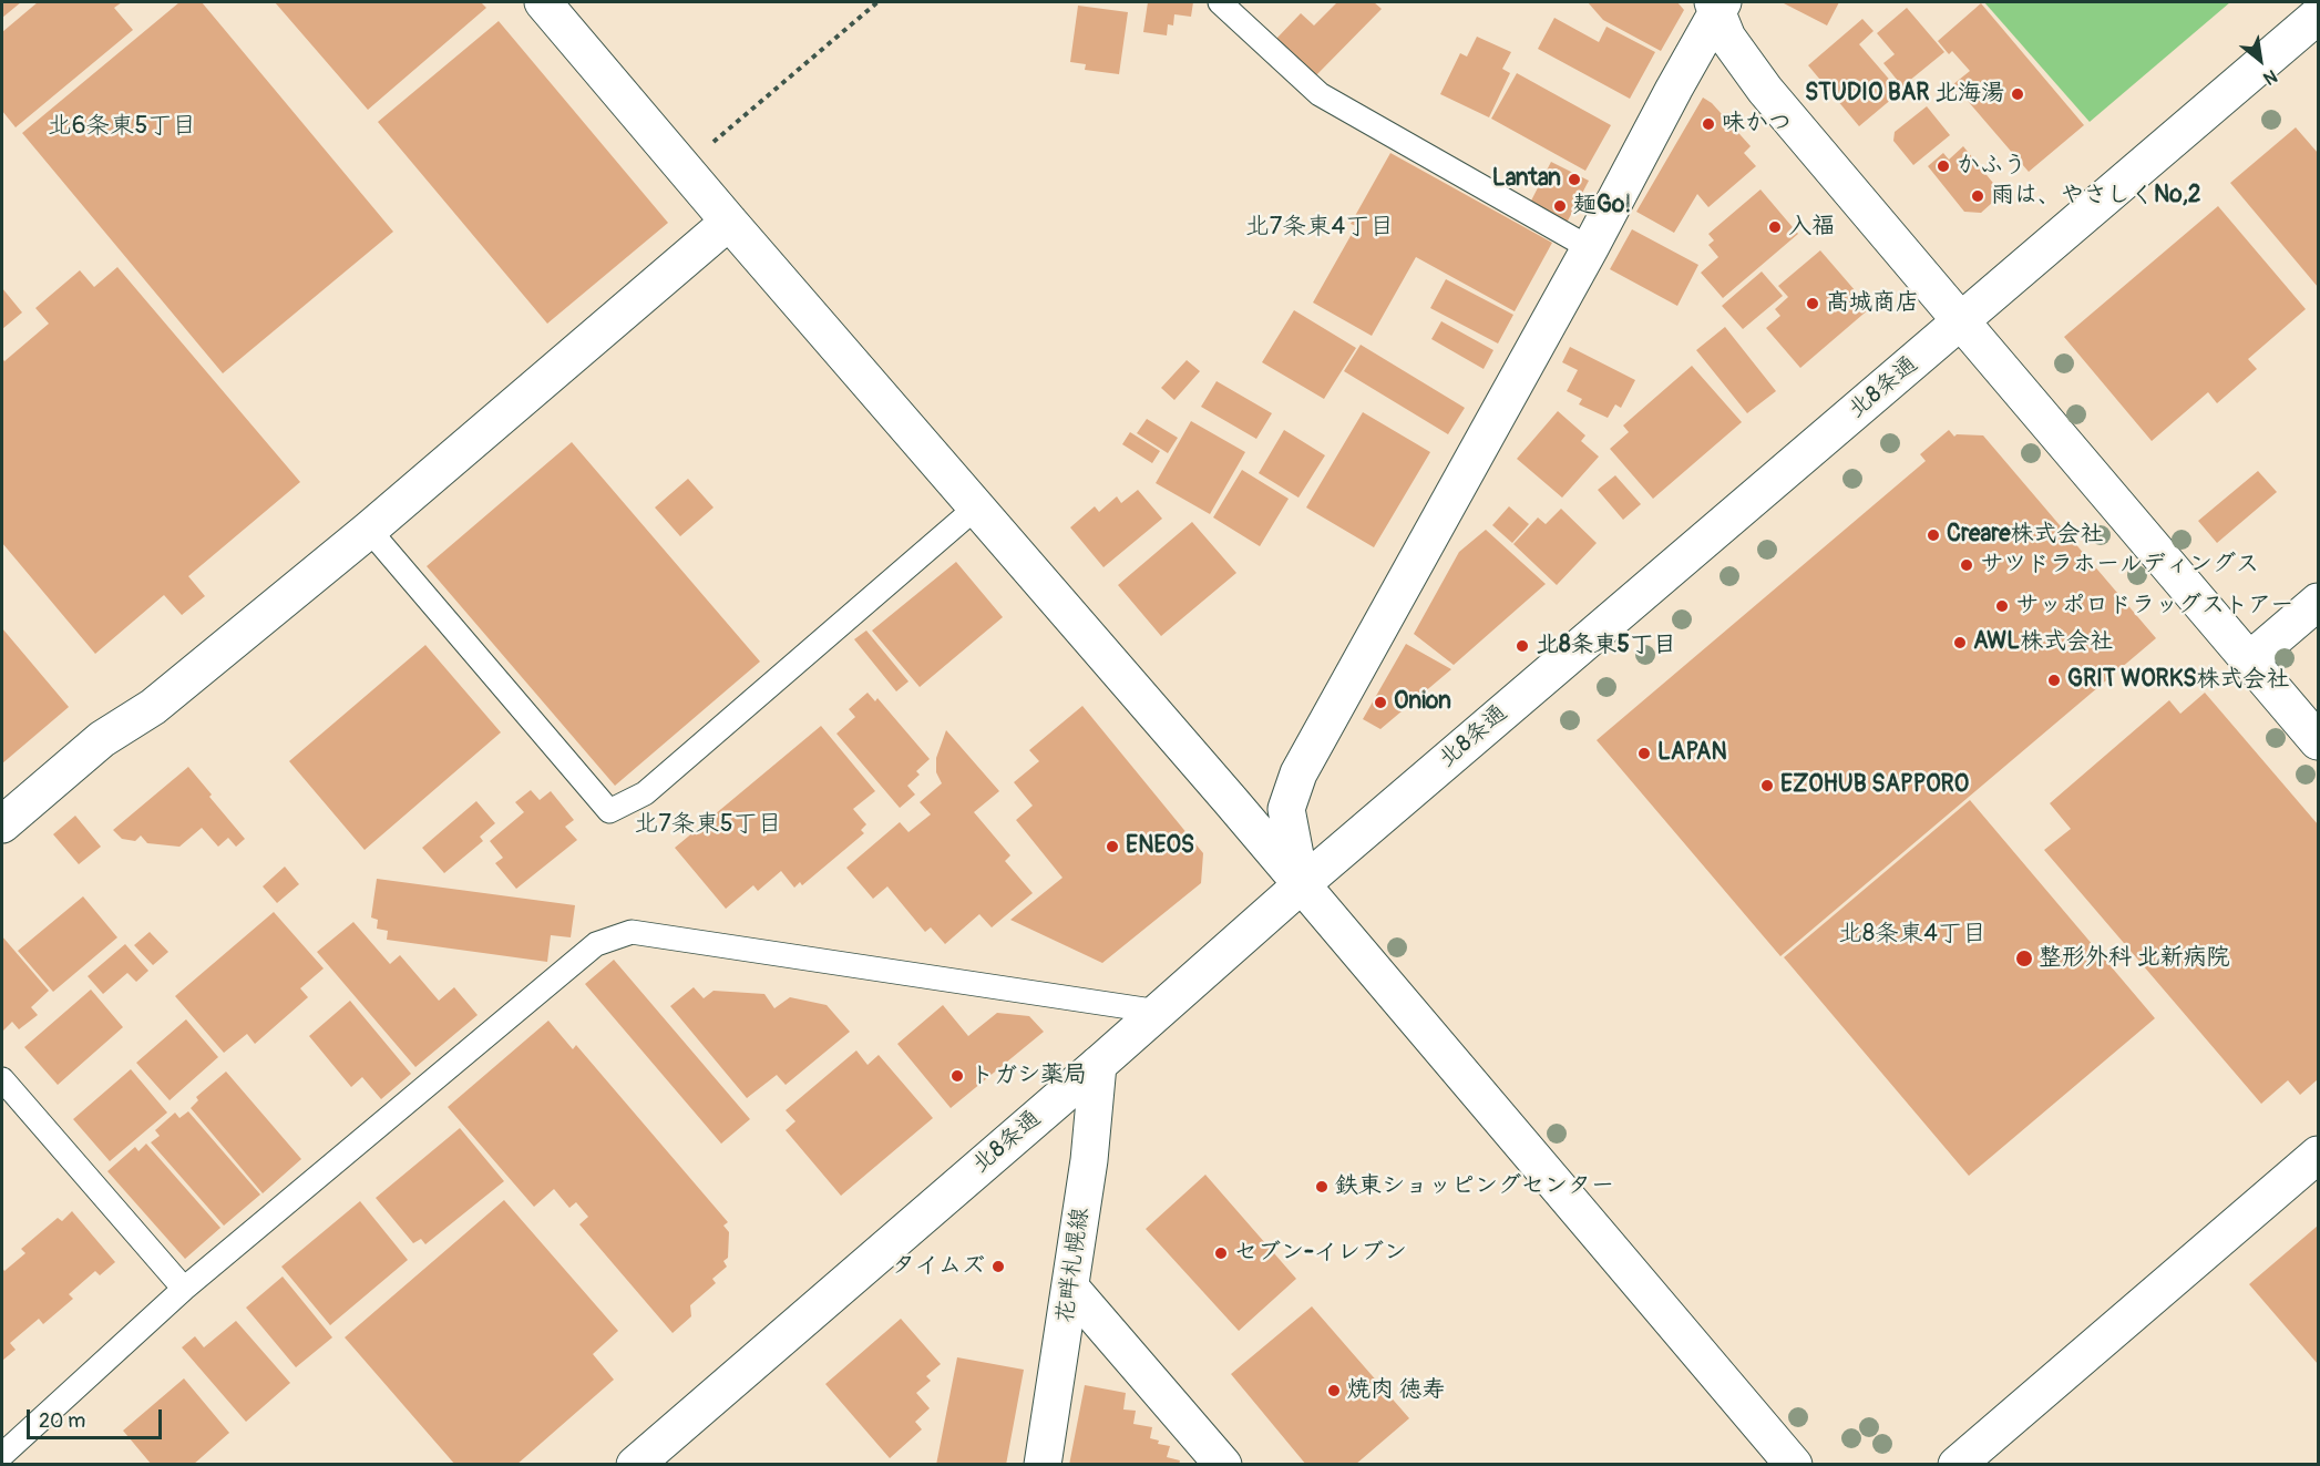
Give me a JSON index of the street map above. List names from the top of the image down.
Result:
{
  "streets": {
    "street": ["北8条通", "花畔札幌線"]
  },
  "crossings": [
    ["北8条通", "花畔札幌線"]
  ],
  "districts": [
    "北6条東5丁目",
    "北7条東4丁目",
    "北7条東5丁目",
    "北8条東4丁目"
  ],
  "places": [
    "STUDIO BAR 北海湯",
    "味かつ",
    "かふう",
    "Lantan",
    "雨は、やさしくNo,2",
    "麺Go!",
    "入福",
    "髙城商店",
    "Creare株式会社",
    "サツドラホールディングス",
    "サッポロドラッグストアー",
    "AWL株式会社",
    "北8条東5丁目",
    "GRIT WORKS株式会社",
    "Onion",
    "LAPAN",
    "EZOHUB SAPPORO",
    "ENEOS",
    "整形外科 北新病院",
    "トガシ薬局",
    "鉄東ショッピングセンター",
    "セブン-イレブン",
    "タイムズ",
    "焼肉 徳寿"
  ],
  "scale_bar": "20 m",
  "north": "bottom right"
}
